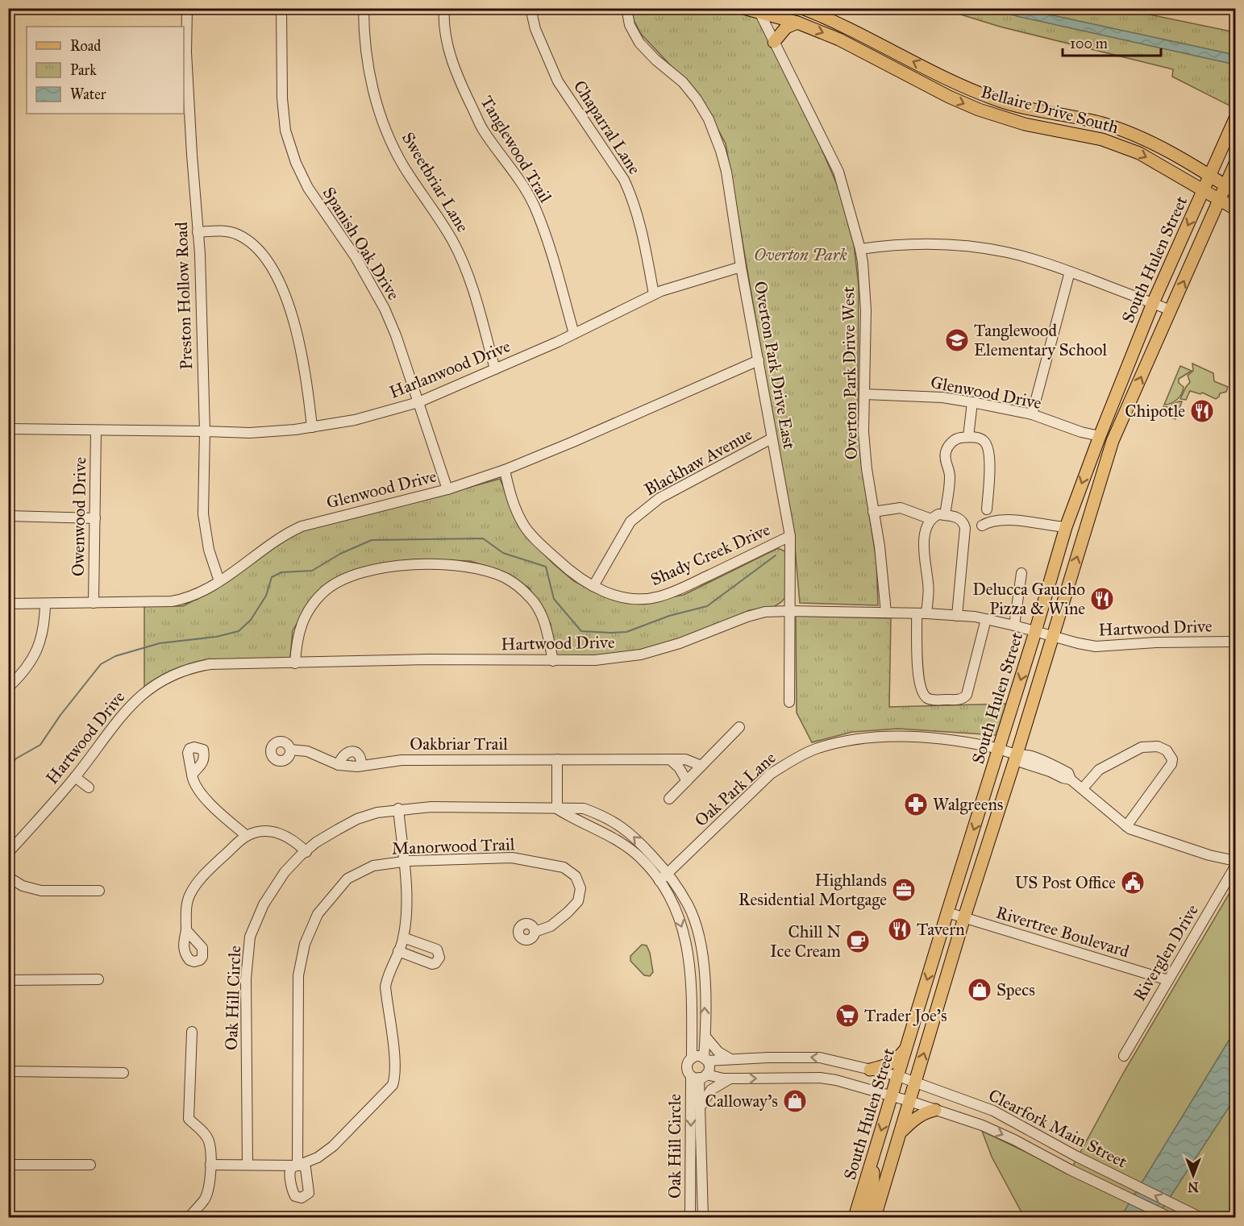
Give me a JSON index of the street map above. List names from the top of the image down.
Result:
{
  "streets": {
    "main road": ["Bellaire Drive South", "South Hulen Street"],
    "street": [
      "Chaparral Lane",
      "Tanglewood Trail",
      "Sweetbriar Lane",
      "Spanish Oak Drive",
      "Preston Hollow Road",
      "Overton Park Drive East",
      "Harlanwood Drive",
      "Overton Park Drive West",
      "Glenwood Drive",
      "Blackhaw Avenue",
      "Owenwood Drive",
      "Shady Creek Drive",
      "Hartwood Drive",
      "Oakbriar Trail",
      "Oak Park Lane",
      "Manorwood Trail",
      "Rivertree Boulevard",
      "Riverglen Drive",
      "Oak Hill Circle",
      "Clearfork Main Street"
    ]
  },
  "crossings": [
    ["Bellaire Drive South", "South Hulen Street"],
    ["Bellaire Drive South", "Overton Park Drive West"],
    ["Chaparral Lane", "Harlanwood Drive"],
    ["Tanglewood Trail", "Harlanwood Drive"],
    ["Sweetbriar Lane", "Harlanwood Drive"],
    ["Spanish Oak Drive", "Harlanwood Drive"],
    ["Spanish Oak Drive", "Glenwood Drive"],
    ["South Hulen Street", "Glenwood Drive"],
    ["South Hulen Street", "Hartwood Drive"],
    ["South Hulen Street", "Oak Park Lane"],
    ["South Hulen Street", "Rivertree Boulevard"],
    ["South Hulen Street", "Clearfork Main Street"],
    ["Preston Hollow Road", "Harlanwood Drive"],
    ["Preston Hollow Road", "Glenwood Drive"],
    ["Overton Park Drive East", "Harlanwood Drive"],
    ["Overton Park Drive East", "Glenwood Drive"],
    ["Overton Park Drive East", "Blackhaw Avenue"],
    ["Overton Park Drive East", "Shady Creek Drive"],
    ["Overton Park Drive East", "Hartwood Drive"],
    ["Harlanwood Drive", "Owenwood Drive"],
    ["Overton Park Drive West", "Glenwood Drive"],
    ["Overton Park Drive West", "Hartwood Drive"],
    ["Glenwood Drive", "Owenwood Drive"],
    ["Glenwood Drive", "Shady Creek Drive"],
    ["Blackhaw Avenue", "Shady Creek Drive"],
    ["Oak Park Lane", "Riverglen Drive"],
    ["Oak Park Lane", "Oak Hill Circle"],
    ["Rivertree Boulevard", "Riverglen Drive"],
    ["Oak Hill Circle", "Clearfork Main Street"]
  ],
  "parks": ["Overton Park"],
  "places": {
    "school or university": ["Tanglewood Elementary School"],
    "restaurant": ["Chipotle", "Delucca Gaucho Pizza & Wine", "Tavern"],
    "pharmacy": ["Walgreens"],
    "public building": ["US Post Office"],
    "office": ["Highlands Residential Mortgage"],
    "cafe": ["Chill N Ice Cream"],
    "shop": ["Specs", "Calloway's"],
    "supermarket": ["Trader Joe's"]
  },
  "legend": ["Road", "Park", "Water"],
  "scale_bar": "100 m",
  "north": "bottom"
}
